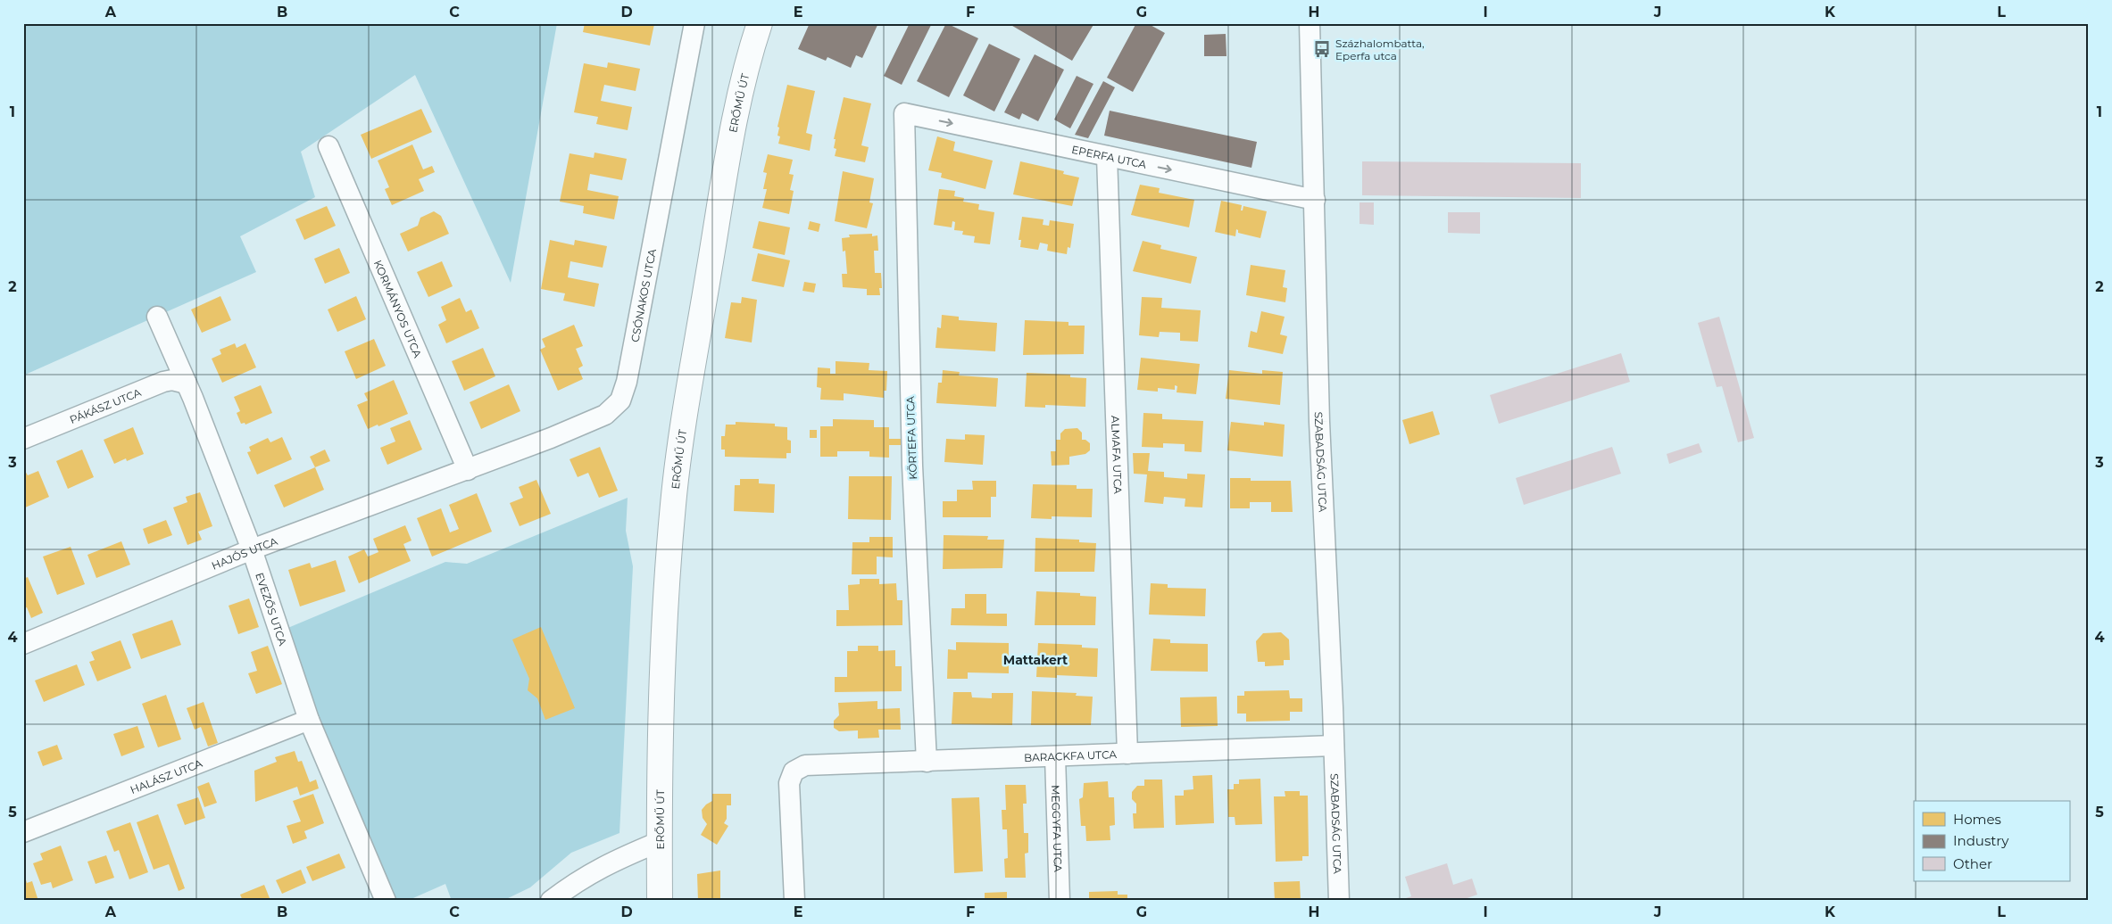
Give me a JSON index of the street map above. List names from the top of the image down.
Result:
{
  "streets": {
    "street": [
      "ERŐMŰ ÚT",
      "EPERFA UTCA",
      "CSÓNAKOS UTCA",
      "KORMÁNYOS UTCA",
      "PÁKÁSZ UTCA",
      "KÖRTEFA UTCA",
      "ALMAFA UTCA",
      "SZABADSÁG UTCA",
      "HAJÓS UTCA",
      "EVEZŐS UTCA",
      "BARACKFA UTCA",
      "HALÁSZ UTCA",
      "MEGGYFA UTCA"
    ]
  },
  "crossings": [
    ["EPERFA UTCA", "KÖRTEFA UTCA"],
    ["EPERFA UTCA", "ALMAFA UTCA"],
    ["EPERFA UTCA", "SZABADSÁG UTCA"],
    ["CSÓNAKOS UTCA", "KORMÁNYOS UTCA"],
    ["CSÓNAKOS UTCA", "HAJÓS UTCA"],
    ["KORMÁNYOS UTCA", "HAJÓS UTCA"],
    ["PÁKÁSZ UTCA", "EVEZŐS UTCA"],
    ["KÖRTEFA UTCA", "BARACKFA UTCA"],
    ["ALMAFA UTCA", "BARACKFA UTCA"],
    ["SZABADSÁG UTCA", "BARACKFA UTCA"],
    ["HAJÓS UTCA", "EVEZŐS UTCA"],
    ["EVEZŐS UTCA", "HALÁSZ UTCA"],
    ["BARACKFA UTCA", "MEGGYFA UTCA"]
  ],
  "one_way": ["EPERFA UTCA"],
  "districts": ["Mattakert"],
  "places": {
    "bus stop": ["Százhalombatta, Eperfa utca"]
  },
  "legend": ["Homes", "Industry", "Other"],
  "grid": {
    "columns": [
      "A",
      "B",
      "C",
      "D",
      "E",
      "F",
      "G",
      "H",
      "I",
      "J",
      "K",
      "L"
    ],
    "rows": [
      "1",
      "2",
      "3",
      "4",
      "5"
    ]
  }
}
